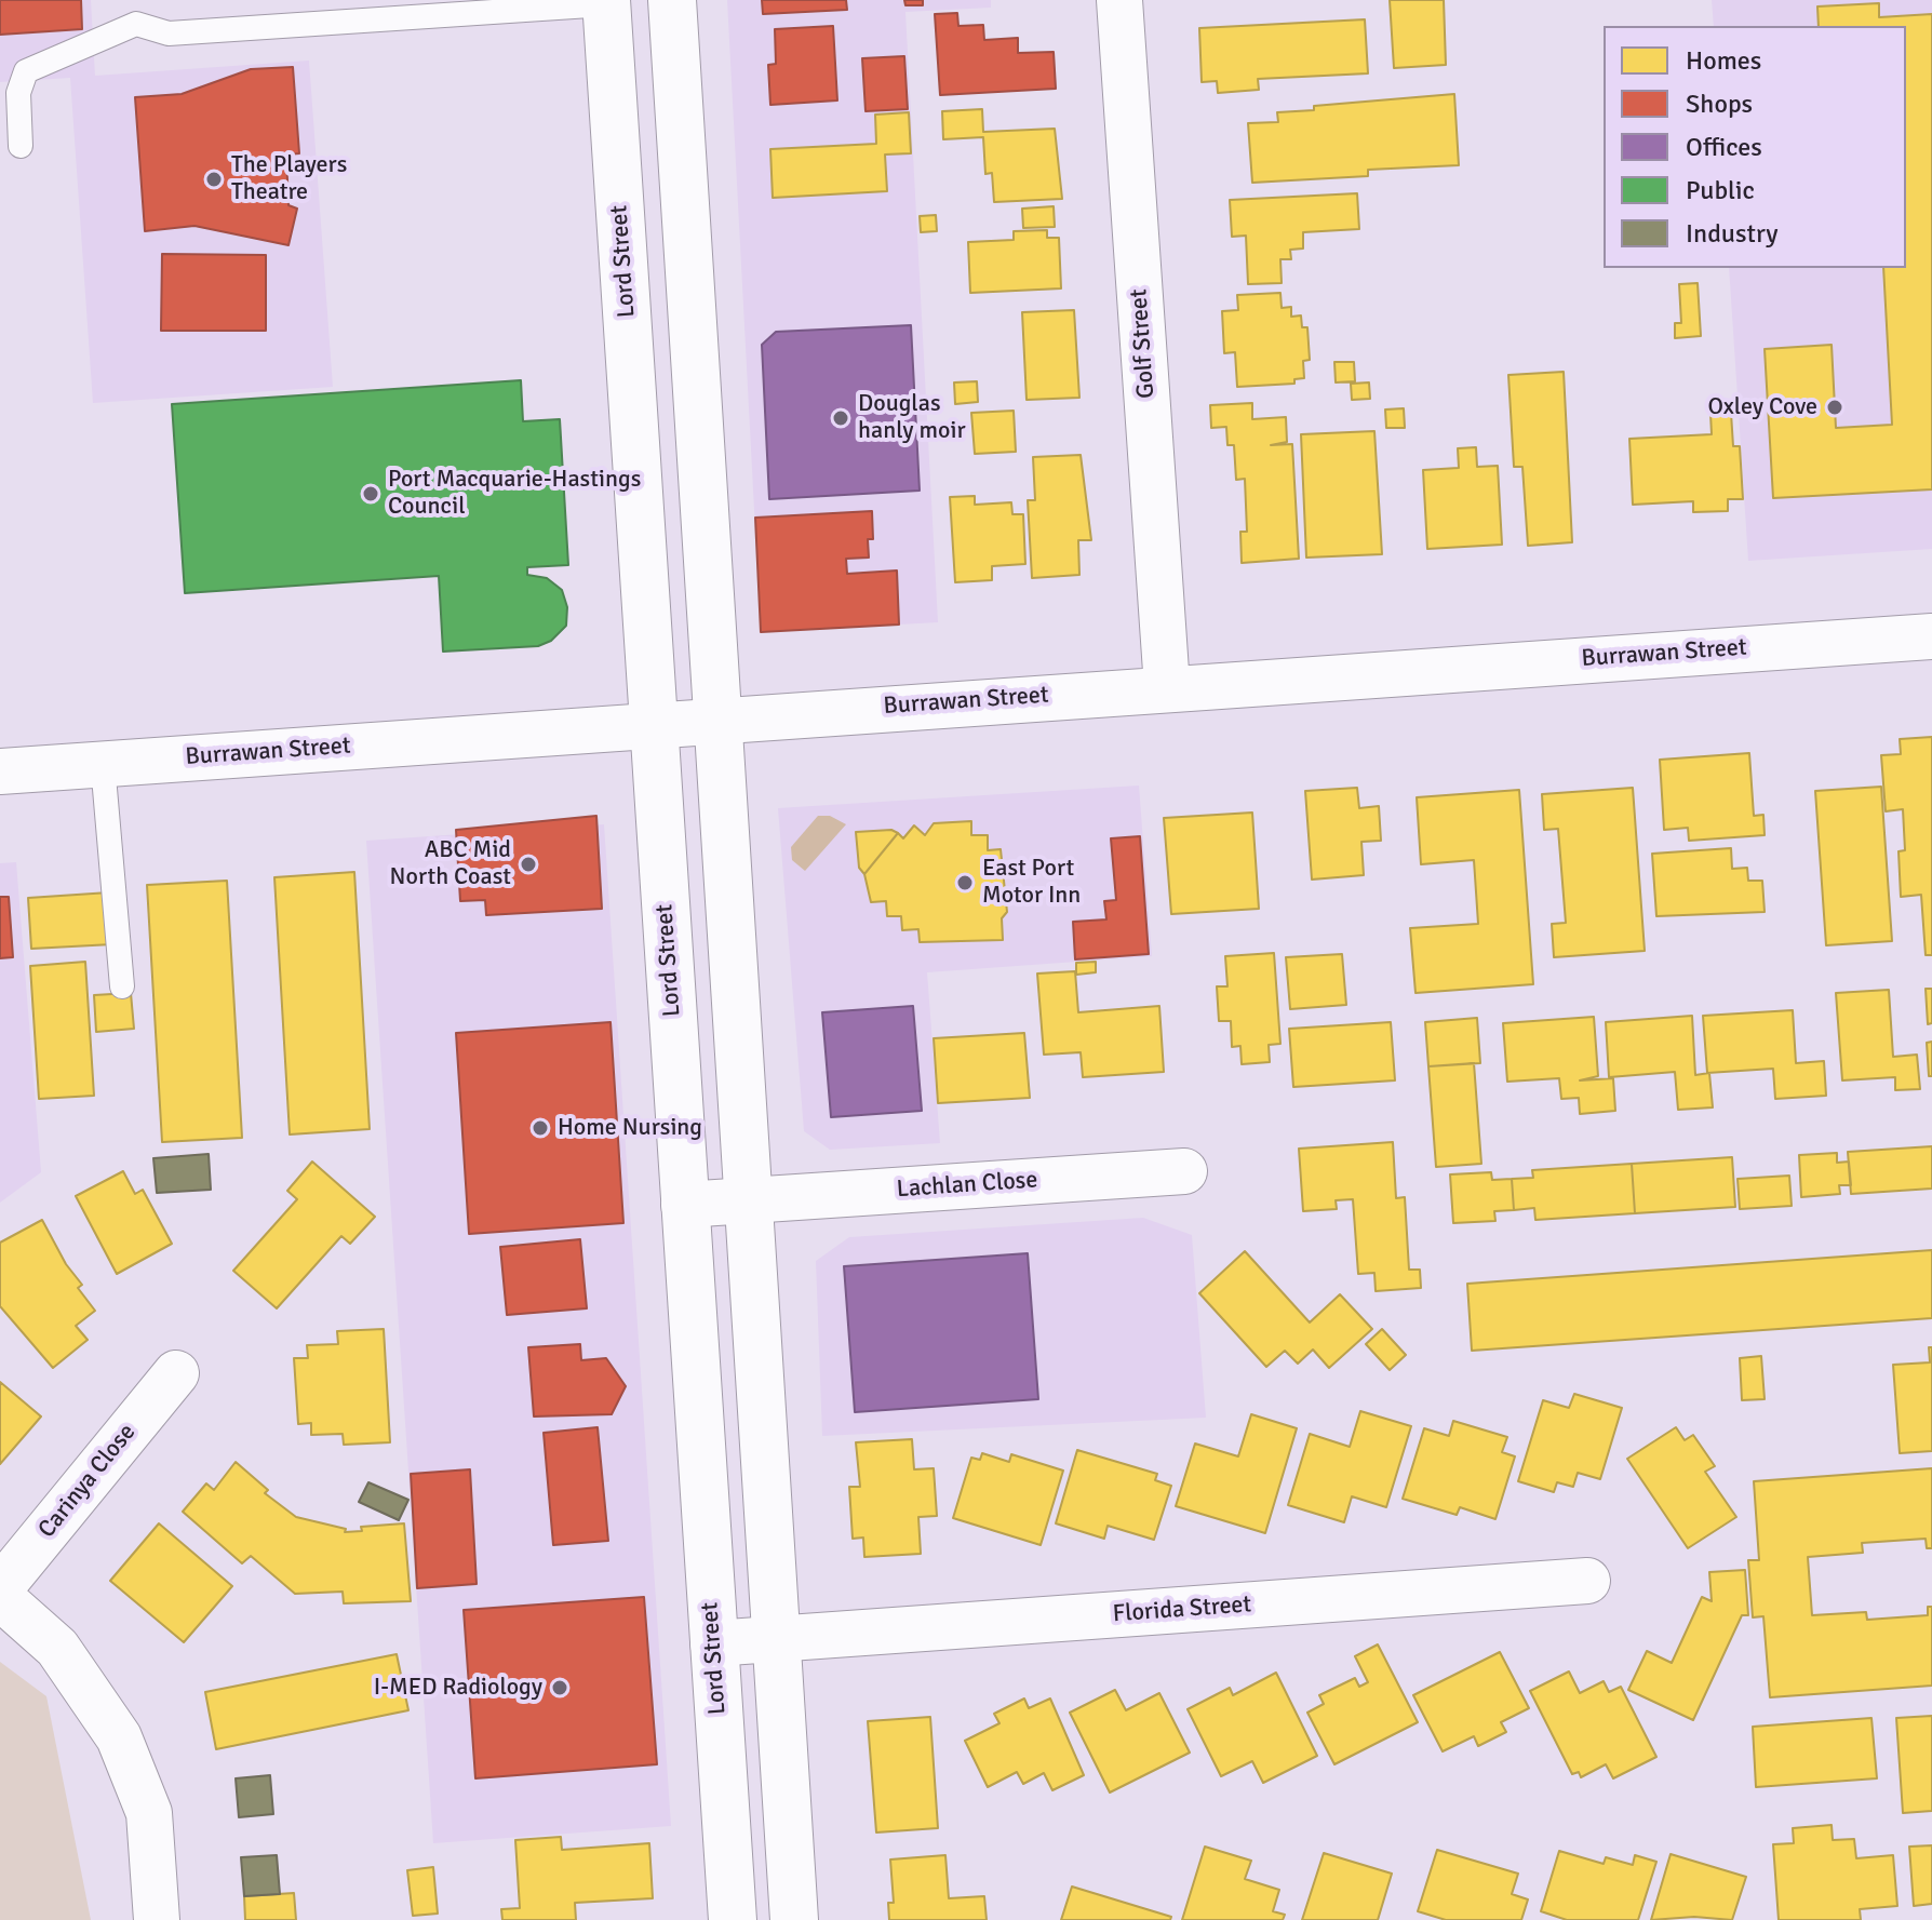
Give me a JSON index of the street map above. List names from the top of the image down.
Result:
{
  "streets": {
    "main road": ["Lord Street"],
    "street": [
      "Golf Street",
      "Burrawan Street",
      "Lachlan Close",
      "Carinya Close",
      "Florida Street"
    ]
  },
  "crossings": [
    ["Lord Street", "Burrawan Street"],
    ["Lord Street", "Lachlan Close"],
    ["Lord Street", "Florida Street"],
    ["Golf Street", "Burrawan Street"]
  ],
  "places": [
    "The Players Theatre",
    "Oxley Cove",
    "Douglas hanly moir",
    "Port Macquarie-Hastings Council",
    "ABC Mid North Coast",
    "East Port Motor Inn",
    "Home Nursing",
    "I-MED Radiology"
  ],
  "legend": [
    "Homes",
    "Shops",
    "Offices",
    "Public",
    "Industry"
  ]
}
